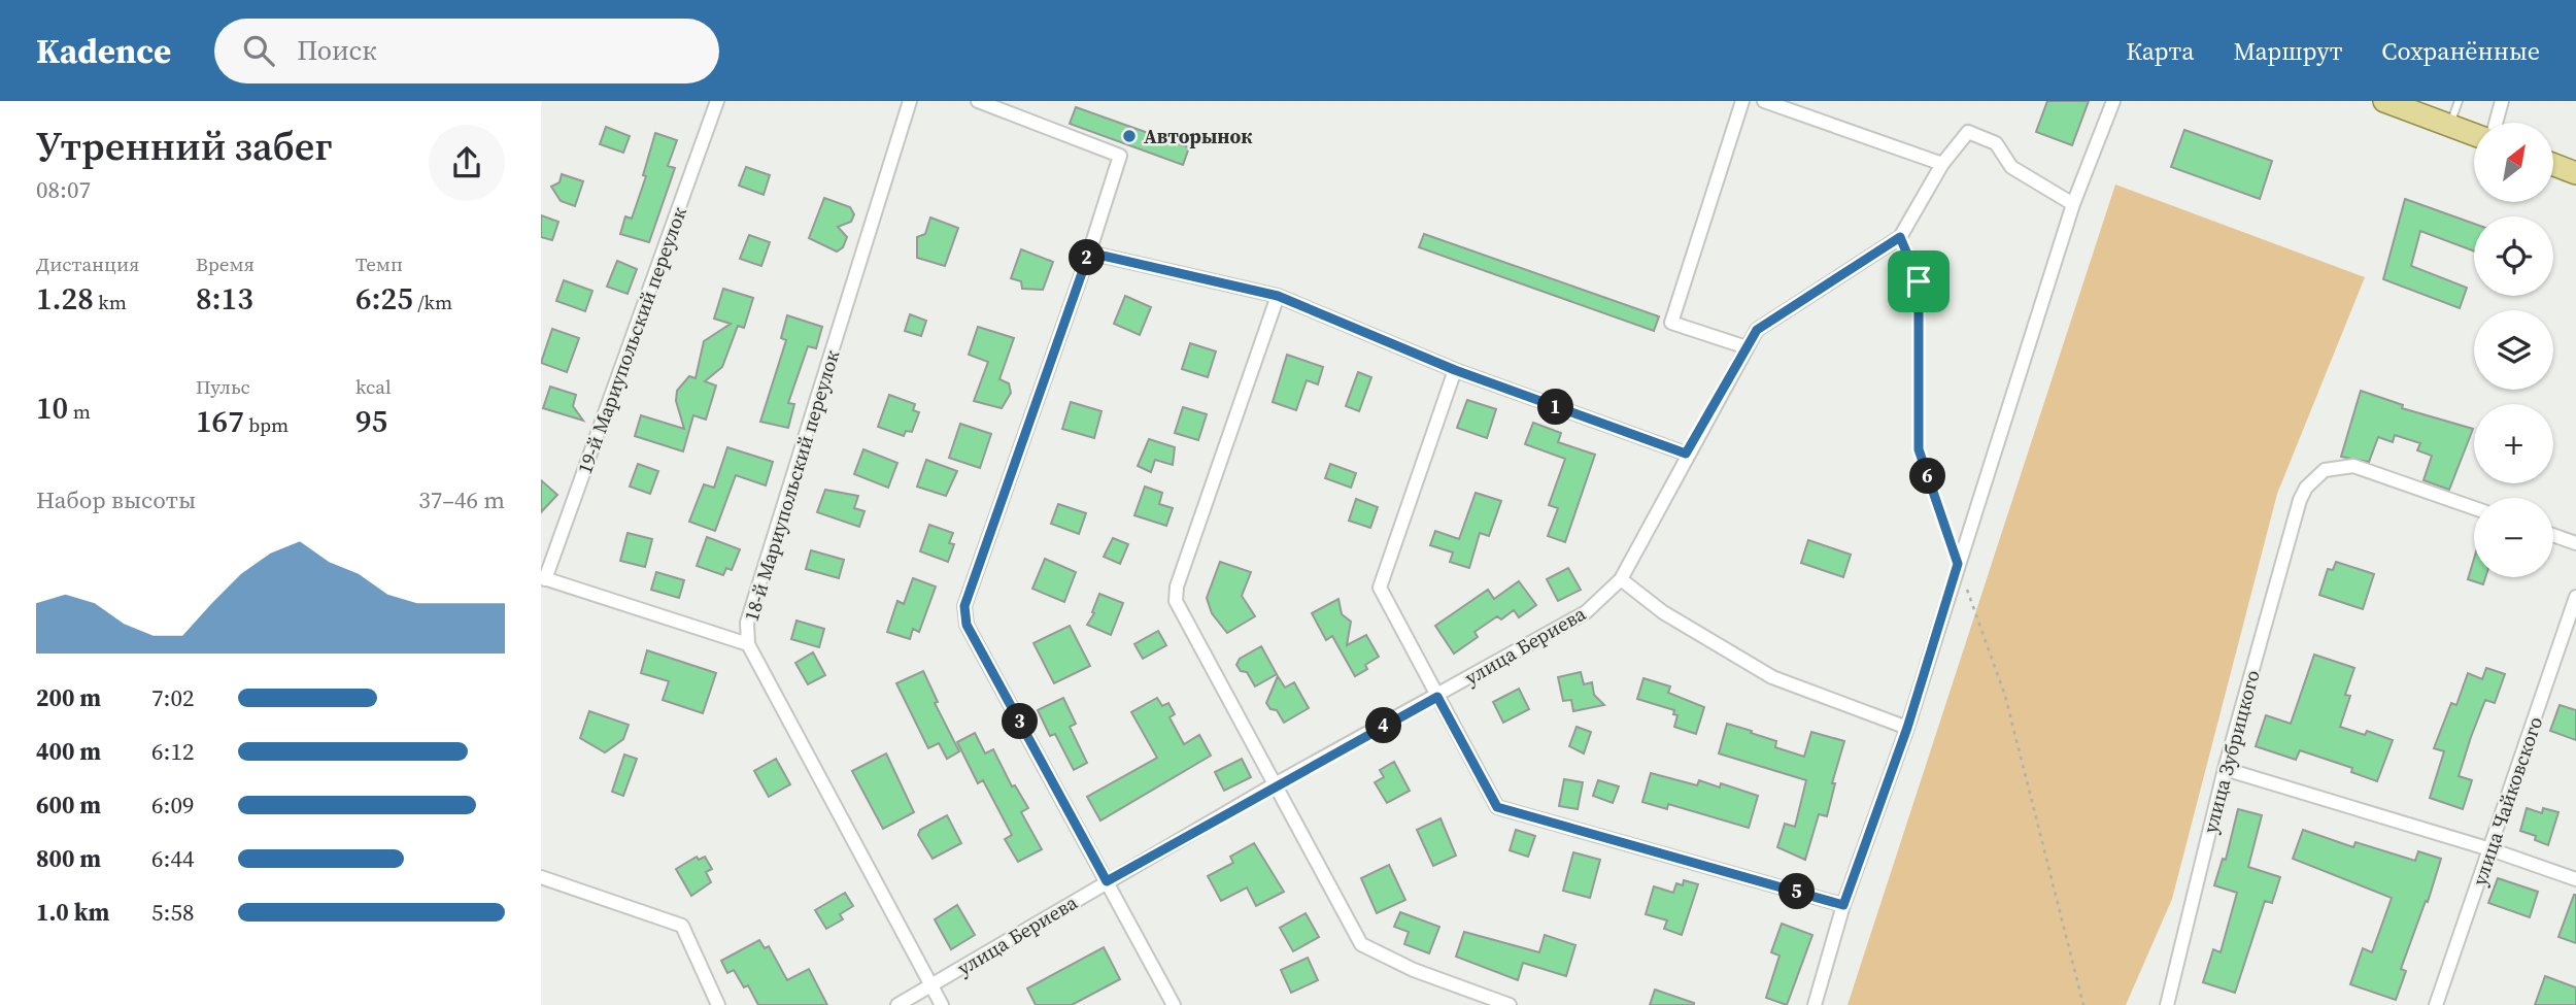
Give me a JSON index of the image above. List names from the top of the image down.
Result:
{
  "streets": {
    "street": [
      "19-й Мариупольский переулок",
      "18-й Мариупольский переулок",
      "улица Бериева",
      "улица Зубрицкого",
      "улица Чайковского"
    ]
  },
  "crossings": [
    ["18-й Мариупольский переулок", "улица Бериева"]
  ],
  "places": ["Авторынок"],
  "north": "top right",
  "page": {
    "header": "Kadence",
    "search": "Поиск",
    "nav": ["Карта", "Маршрут", "Сохранённые"],
    "heading": ["Утренний забег", "08:07"],
    "map_buttons": ["+", "−"],
    "stats": [
      ["Дистанция", "1.28 km"],
      ["Время", "8:13"],
      ["Темп", "6:25 /km"],
      ["10 m"],
      ["Пульс", "167 bpm"],
      ["kcal", "95"]
    ],
    "pins": [
      "2",
      "1",
      "6",
      "3",
      "4",
      "5"
    ],
    "chart": ["Набор высоты", "37–46 m"],
    "list": [
      {
        "name": "200 m",
        "note": "7:02"
      },
      {
        "name": "400 m",
        "note": "6:12"
      },
      {
        "name": "600 m",
        "note": "6:09"
      },
      {
        "name": "800 m",
        "note": "6:44"
      },
      {
        "name": "1.0 km",
        "note": "5:58"
      }
    ]
  }
}
